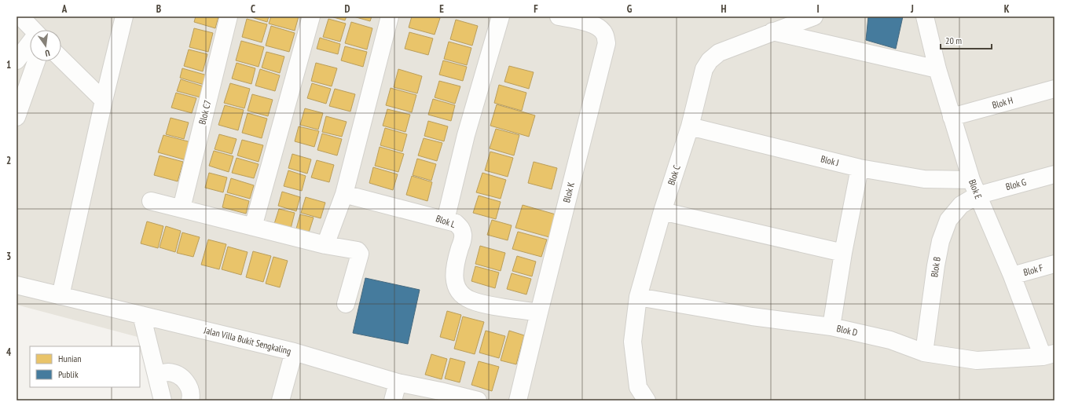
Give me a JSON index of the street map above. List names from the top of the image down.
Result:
{
  "streets": {
    "street": [
      "Blok H",
      "Blok C7",
      "Blok J",
      "Blok C",
      "Blok G",
      "Blok E",
      "Blok K",
      "Blok L",
      "Blok B",
      "Blok F",
      "Blok D",
      "Jalan Villa Bukit Sengkaling"
    ]
  },
  "crossings": [
    ["Blok H", "Blok E"],
    ["Blok J", "Blok C"],
    ["Blok J", "Blok G"],
    ["Blok J", "Blok E"],
    ["Blok J", "Blok B"],
    ["Blok C", "Blok D"],
    ["Blok G", "Blok E"],
    ["Blok G", "Blok B"],
    ["Blok E", "Blok B"],
    ["Blok E", "Blok F"],
    ["Blok E", "Blok D"],
    ["Blok K", "Blok L"],
    ["Blok B", "Blok D"]
  ],
  "legend": ["Hunian", "Publik"],
  "scale_bar": "20 m",
  "north": "bottom",
  "grid": {
    "columns": [
      "A",
      "B",
      "C",
      "D",
      "E",
      "F",
      "G",
      "H",
      "I",
      "J",
      "K"
    ],
    "rows": [
      "1",
      "2",
      "3",
      "4"
    ]
  }
}
